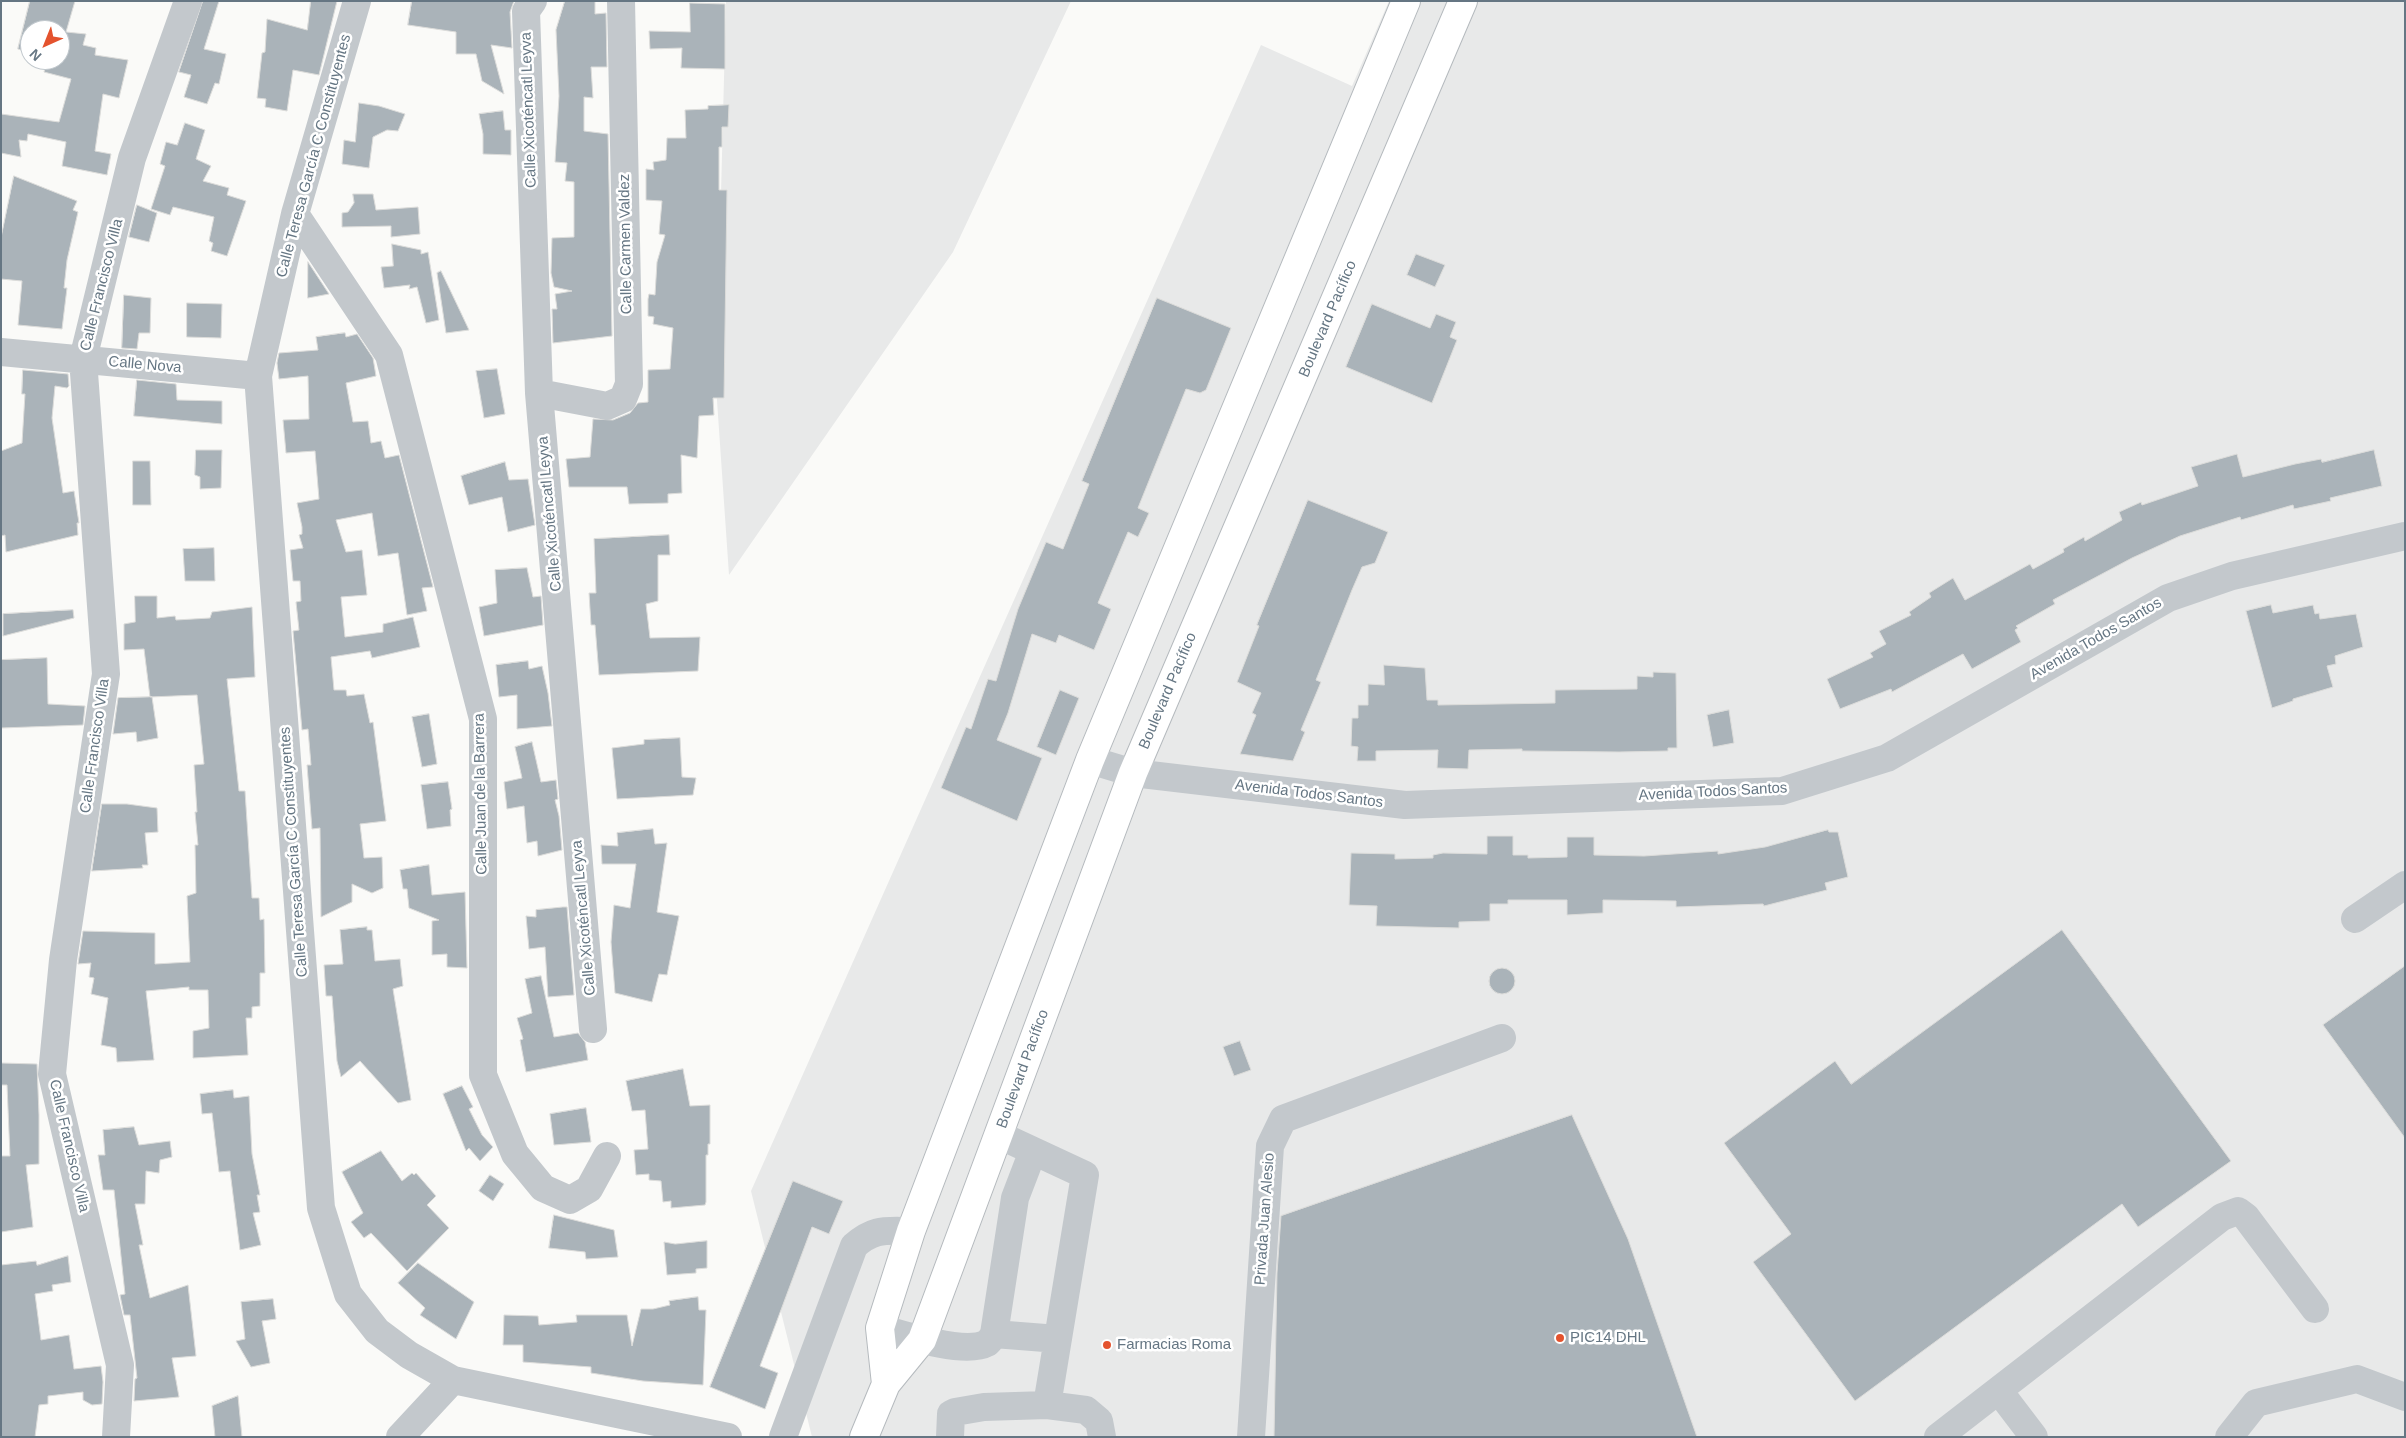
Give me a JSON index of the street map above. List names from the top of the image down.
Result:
{
  "streets": {
    "main road": ["Boulevard Pacífico"],
    "street": [
      "Calle Xicoténcatl Leyva",
      "Calle Teresa García C Constituyentes",
      "Calle Carmen Valdez",
      "Calle Francisco Villa",
      "Calle Nova",
      "Avenida Todos Santos",
      "Calle Juan de la Barrera",
      "Privada Juan Alesio"
    ]
  },
  "crossings": [
    ["Calle Xicoténcatl Leyva", "Calle Carmen Valdez"],
    ["Calle Teresa García C Constituyentes", "Calle Nova"],
    ["Calle Teresa García C Constituyentes", "Calle Juan de la Barrera"],
    ["Calle Francisco Villa", "Calle Nova"],
    ["Boulevard Pacífico", "Avenida Todos Santos"]
  ],
  "places": ["PIC14 DHL", "Farmacias Roma"],
  "north": "bottom left"
}
